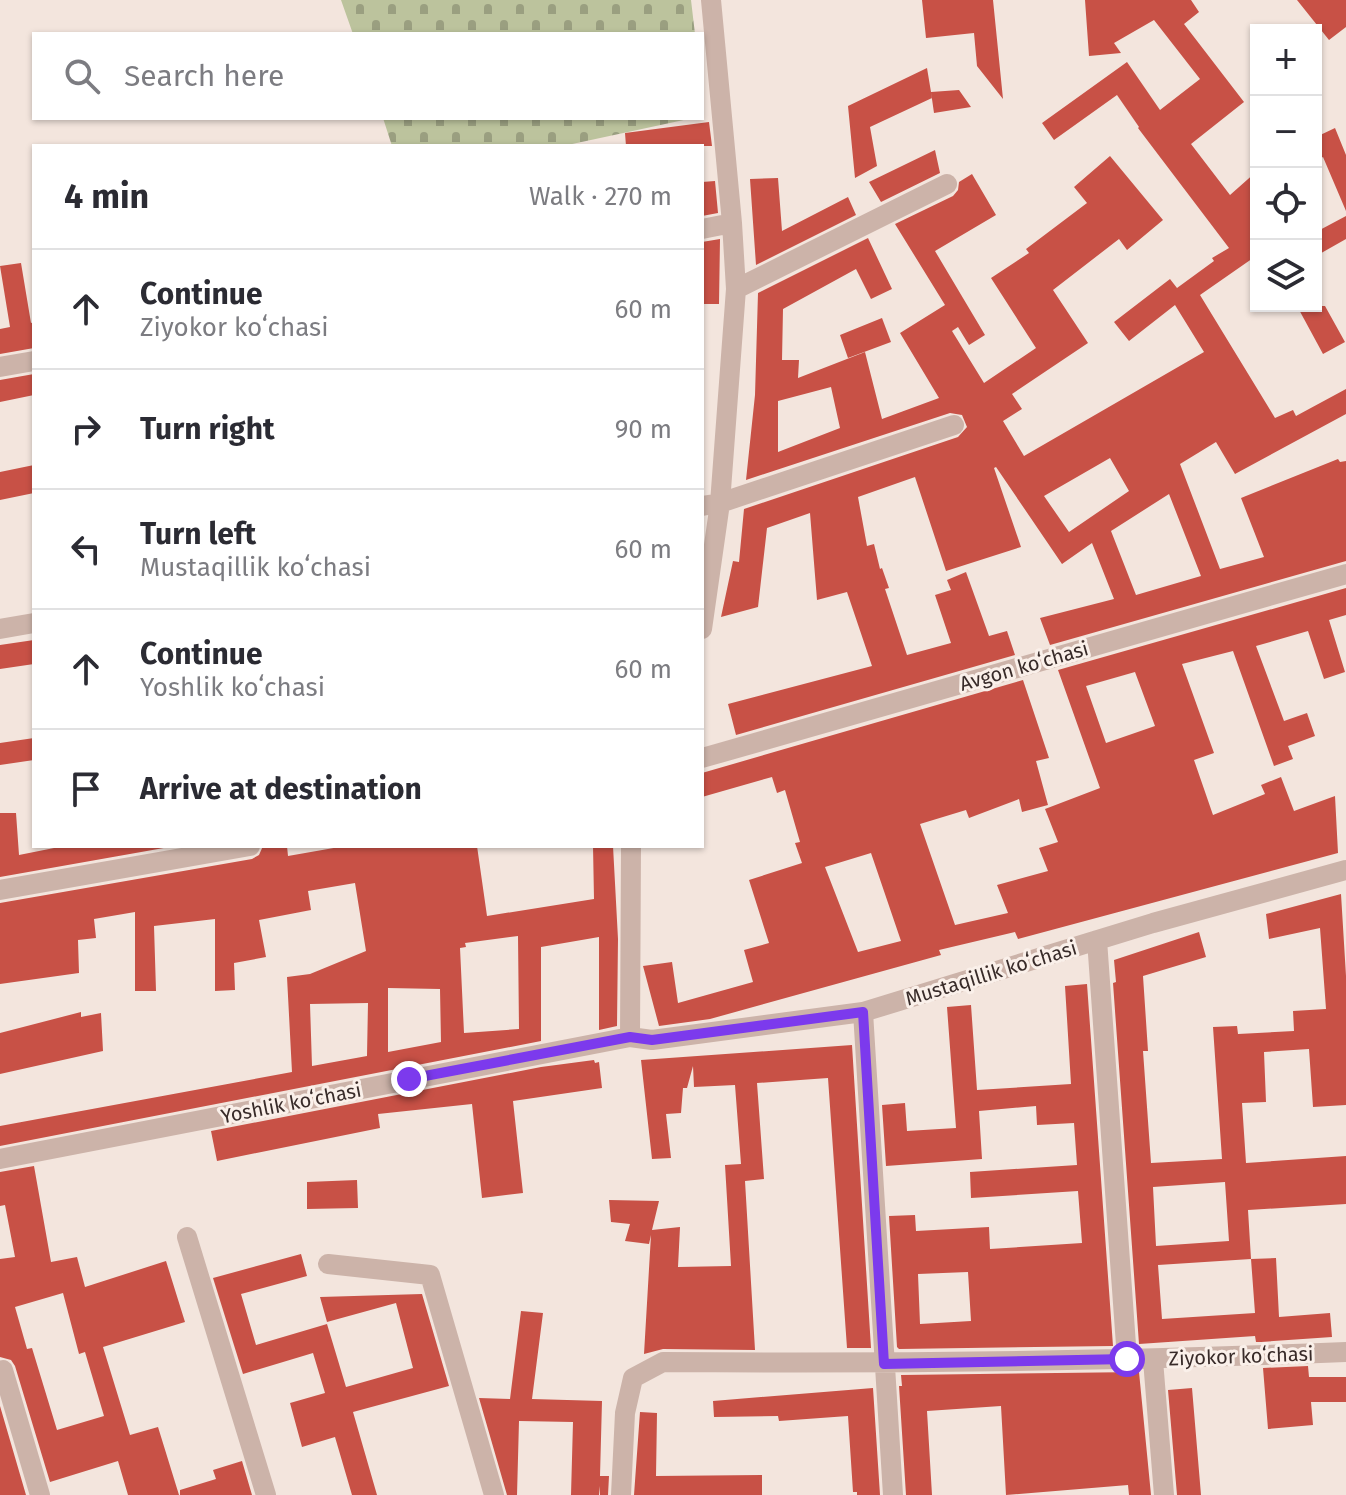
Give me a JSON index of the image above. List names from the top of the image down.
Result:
{
  "streets": {
    "street": [
      "Avgon koʻchasi",
      "Mustaqillik koʻchasi",
      "Yoshlik koʻchasi",
      "Ziyokor koʻchasi"
    ]
  },
  "crossings": [
    ["Mustaqillik koʻchasi", "Yoshlik koʻchasi"]
  ],
  "page": {
    "map_buttons": ["+", "−"],
    "search": "Search here",
    "heading": ["4 min", "Walk · 270 m"],
    "list": [
      ["Continue", "Ziyokor koʻchasi", "60 m"],
      ["Turn right", "90 m"],
      ["Turn left", "Mustaqillik koʻchasi", "60 m"],
      ["Continue", "Yoshlik koʻchasi", "60 m"],
      "Arrive at destination"
    ]
  }
}
